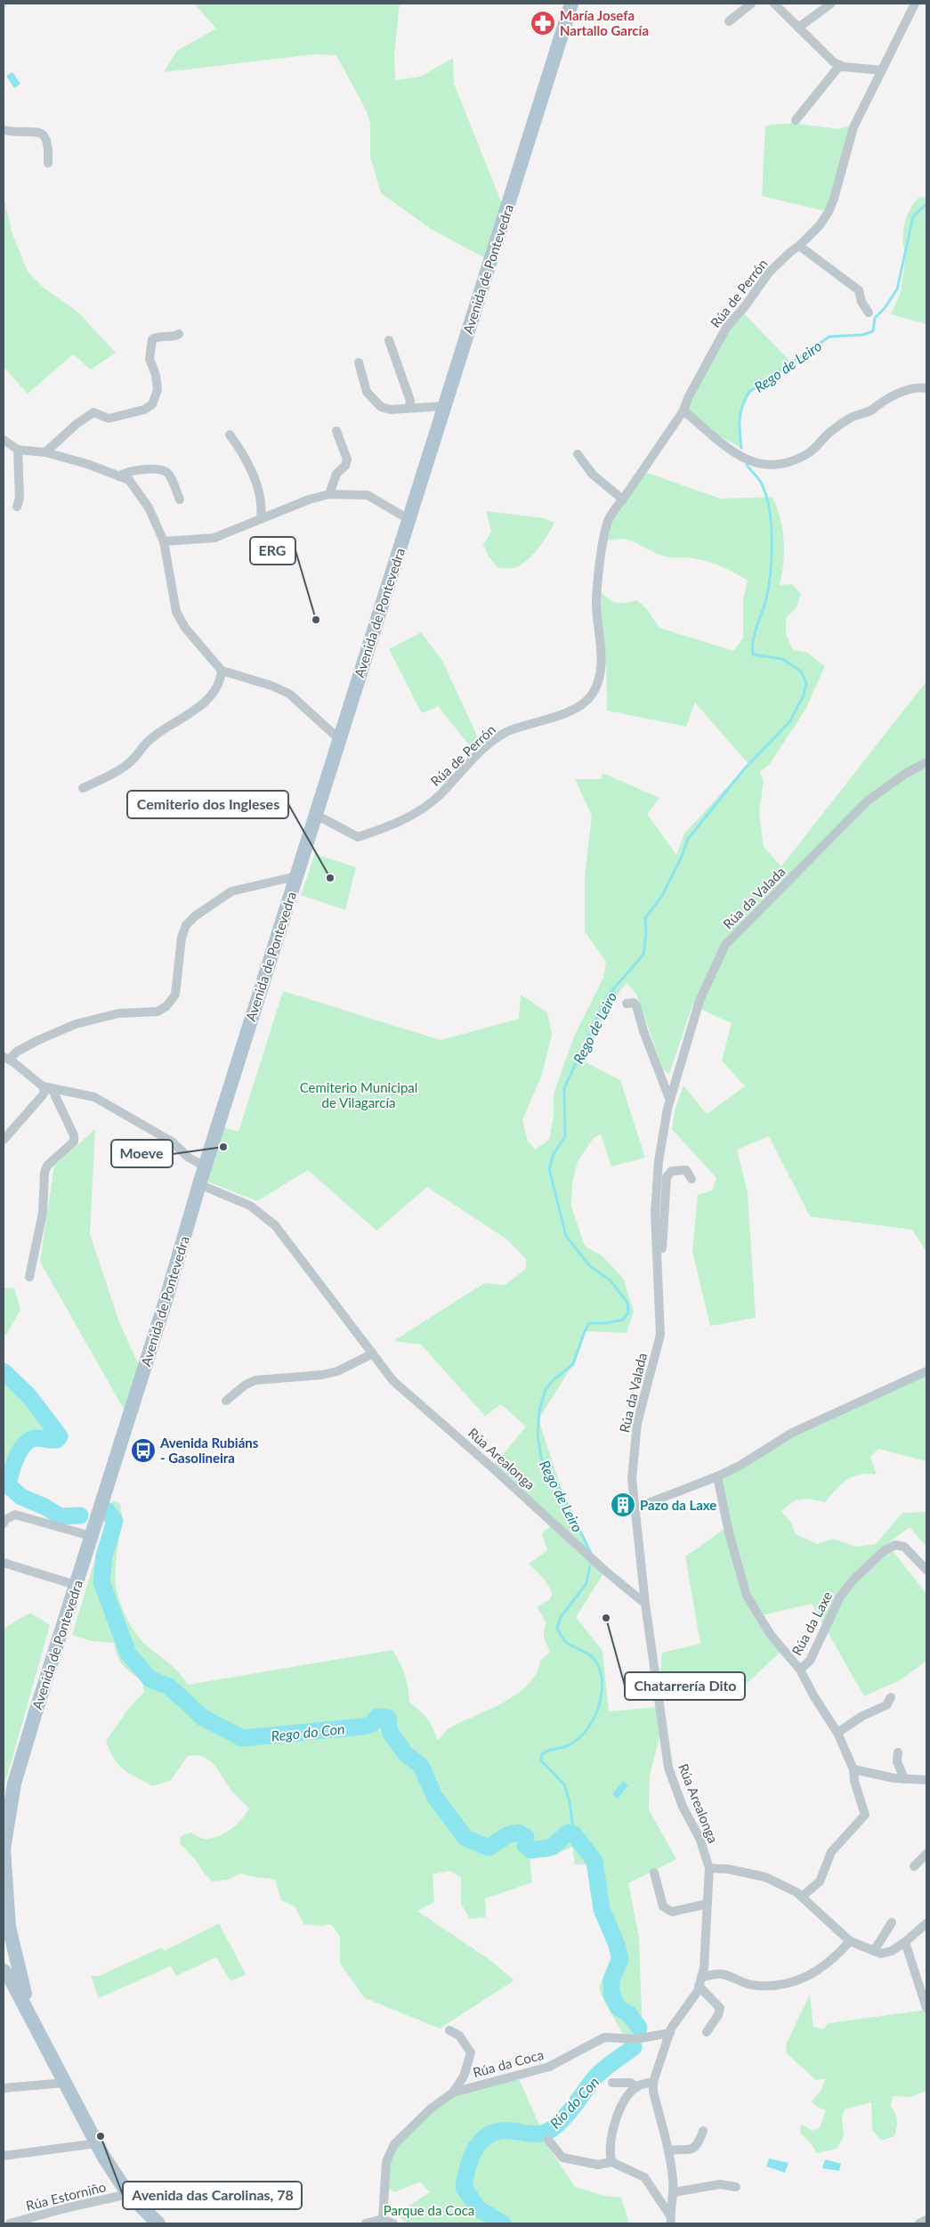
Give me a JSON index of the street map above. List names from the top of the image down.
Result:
{
  "streets": {
    "main road": ["Avenida de Pontevedra"],
    "street": [
      "Rúa de Perrón",
      "Rúa da Valada",
      "Rúa Arealonga",
      "Rúa da Laxe",
      "Rúa da Coca",
      "Rúa Estorniño"
    ]
  },
  "crossings": [
    ["Avenida de Pontevedra", "Rúa de Perrón"],
    ["Avenida de Pontevedra", "Rúa Arealonga"],
    ["Rúa da Valada", "Rúa Arealonga"],
    ["Rúa Arealonga", "Rúa da Coca"]
  ],
  "water": ["Rego de Leiro", "Rego do Con", "Río do Con"],
  "parks": ["Cemiterio Municipal de Vilagarcía", "Parque da Coca"],
  "places": {
    "pharmacy": ["María Josefa Nartallo García"],
    "other": [
      "ERG",
      "Cemiterio dos Ingleses",
      "Moeve",
      "Chatarrería Dito",
      "Avenida das Carolinas, 78"
    ],
    "bus stop": ["Avenida Rubiáns - Gasolineira"],
    "building": ["Pazo da Laxe"]
  }
}
